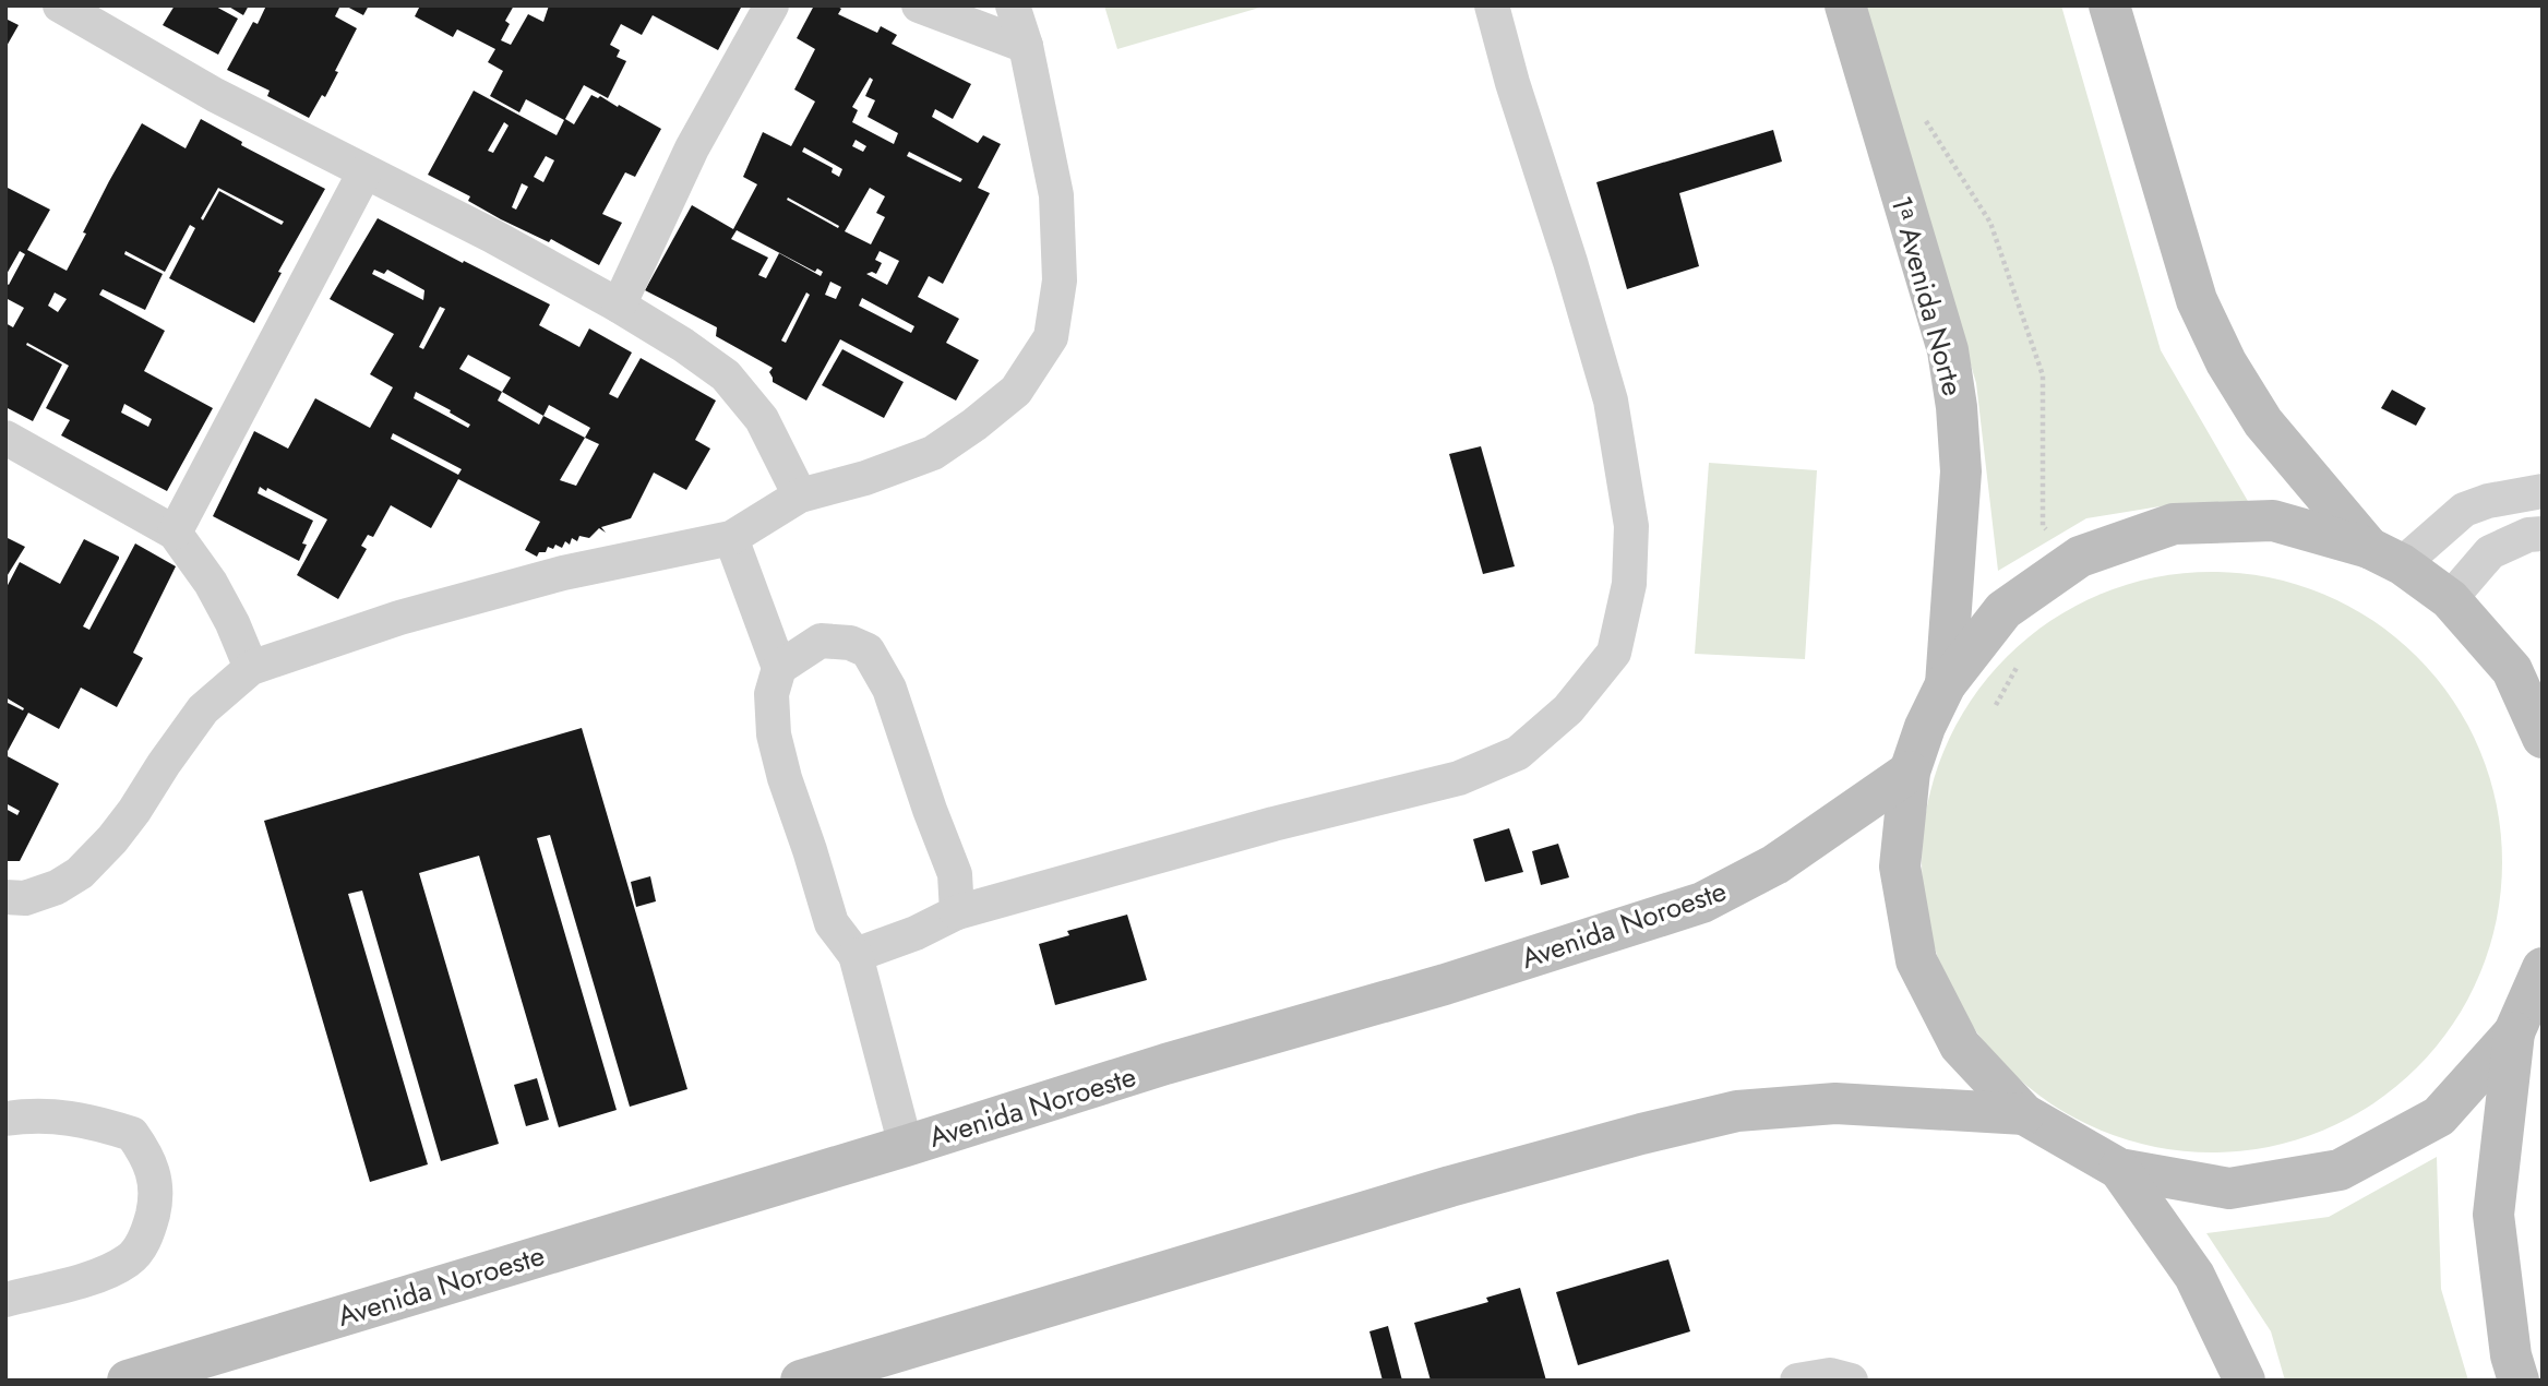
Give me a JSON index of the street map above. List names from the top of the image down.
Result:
{
  "streets": {
    "main road": ["1ᵃ Avenida Norte", "Avenida Noroeste"]
  }
}
